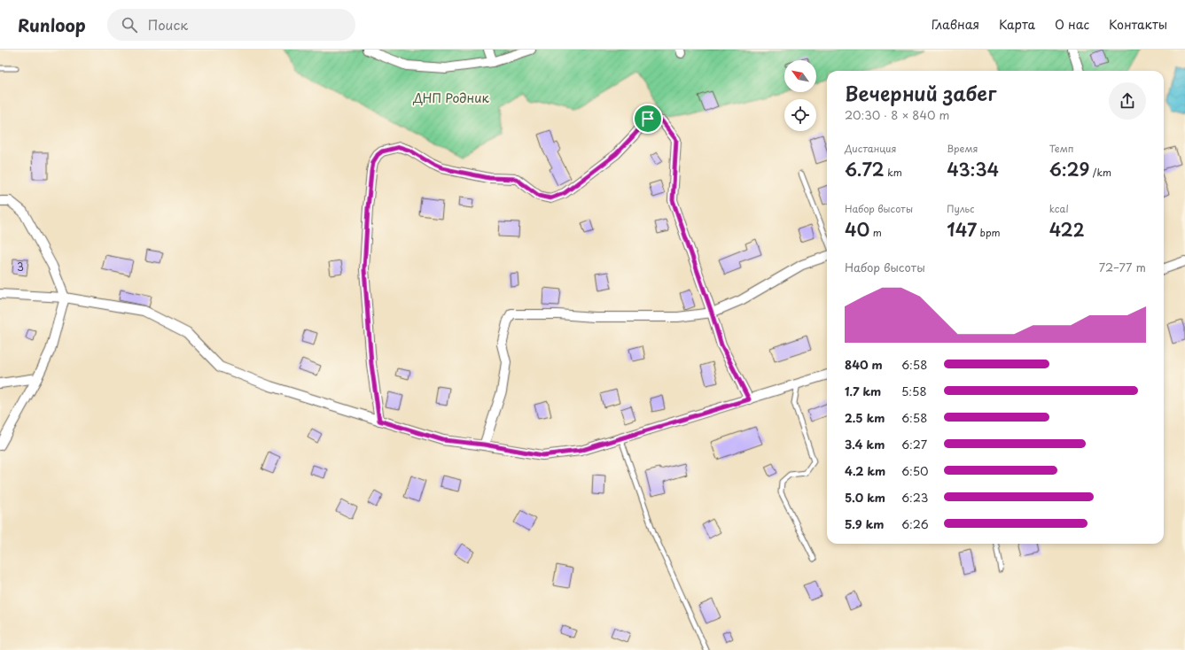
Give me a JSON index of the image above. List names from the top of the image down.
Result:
{
  "parks": ["ДНП Родник"],
  "house_numbers": ["3"],
  "north": "top left",
  "page": {
    "header": "Runloop",
    "search": "Поиск",
    "nav": [
      "Главная",
      "Карта",
      "О нас",
      "Контакты"
    ],
    "heading": ["Вечерний забег", "20:30 · 8 × 840 m"],
    "stats": [
      ["Дистанция", "6.72 km"],
      ["Время", "43:34"],
      ["Темп", "6:29 /km"],
      ["Набор высоты", "40 m"],
      ["Пульс", "147 bpm"],
      ["kcal", "422"]
    ],
    "chart": ["Набор высоты", "72–77 m"],
    "list": [
      {
        "name": "840 m",
        "note": "6:58"
      },
      {
        "name": "1.7 km",
        "note": "5:58"
      },
      {
        "name": "2.5 km",
        "note": "6:58"
      },
      {
        "name": "3.4 km",
        "note": "6:27"
      },
      {
        "name": "4.2 km",
        "note": "6:50"
      },
      {
        "name": "5.0 km",
        "note": "6:23"
      },
      {
        "name": "5.9 km",
        "note": "6:26"
      }
    ]
  }
}
